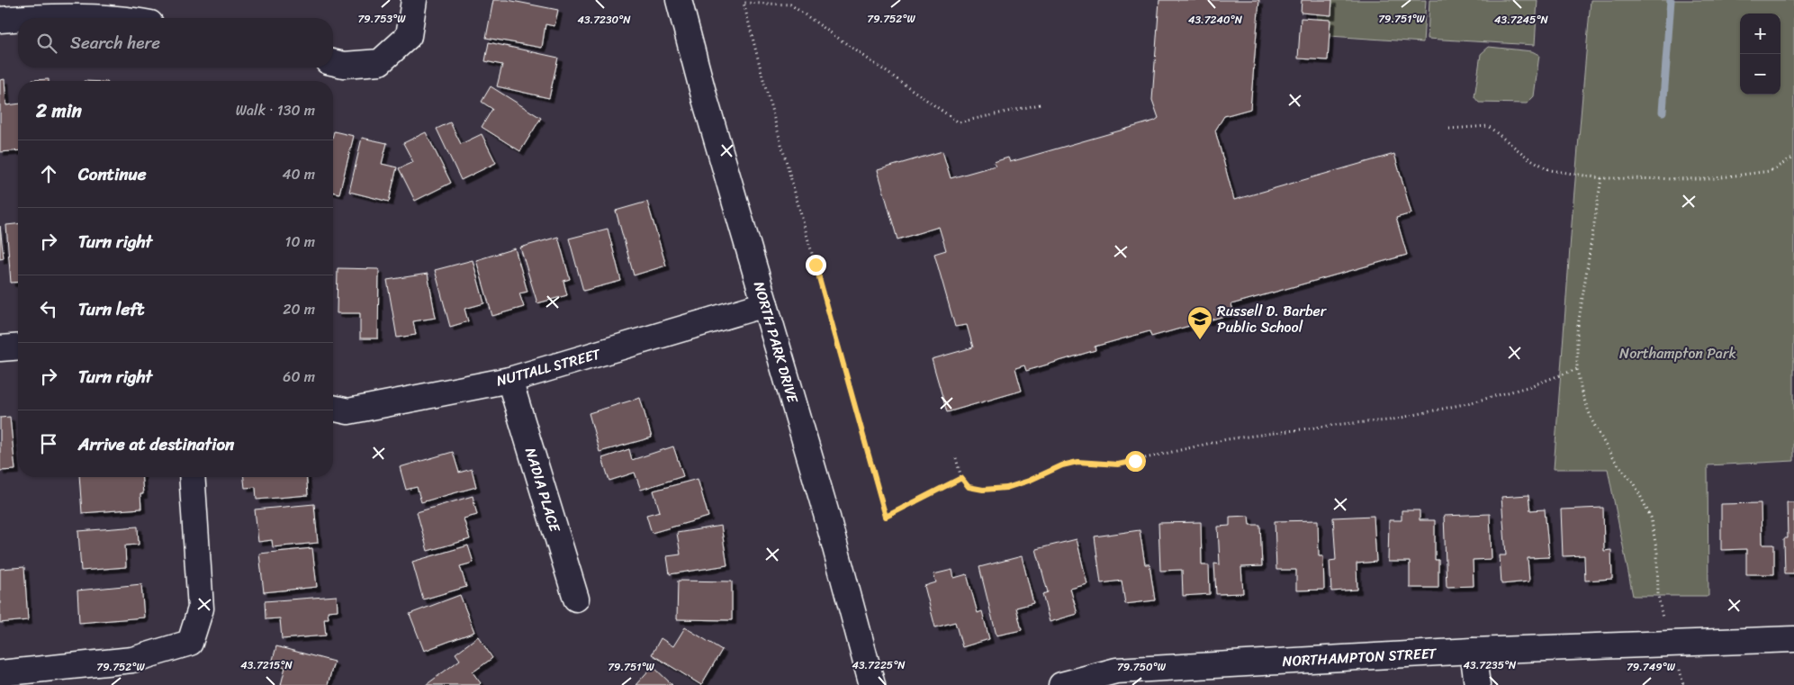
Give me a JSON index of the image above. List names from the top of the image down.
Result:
{
  "streets": {
    "street": [
      "NORTH PARK DRIVE",
      "NUTTALL STREET",
      "NADIA PLACE",
      "NORTHAMPTON STREET"
    ]
  },
  "crossings": [
    ["NORTH PARK DRIVE", "NUTTALL STREET"],
    ["NUTTALL STREET", "NADIA PLACE"]
  ],
  "parks": ["Northampton Park"],
  "places": {
    "school or university": ["Russell D. Barber Public School"]
  },
  "page": {
    "map_buttons": ["+", "−"],
    "search": "Search here",
    "heading": ["2 min", "Walk · 130 m"],
    "list": [
      ["Continue", "40 m"],
      ["Turn right", "10 m"],
      ["Turn left", "20 m"],
      ["Turn right", "60 m"],
      "Arrive at destination"
    ]
  },
  "coordinates": [
    "79.753°W",
    "79.752°W",
    "79.751°W",
    "43.7230°N",
    "43.7240°N",
    "43.7245°N",
    "43.7215°N",
    "43.7225°N",
    "43.7235°N",
    "79.750°W",
    "79.749°W"
  ]
}
